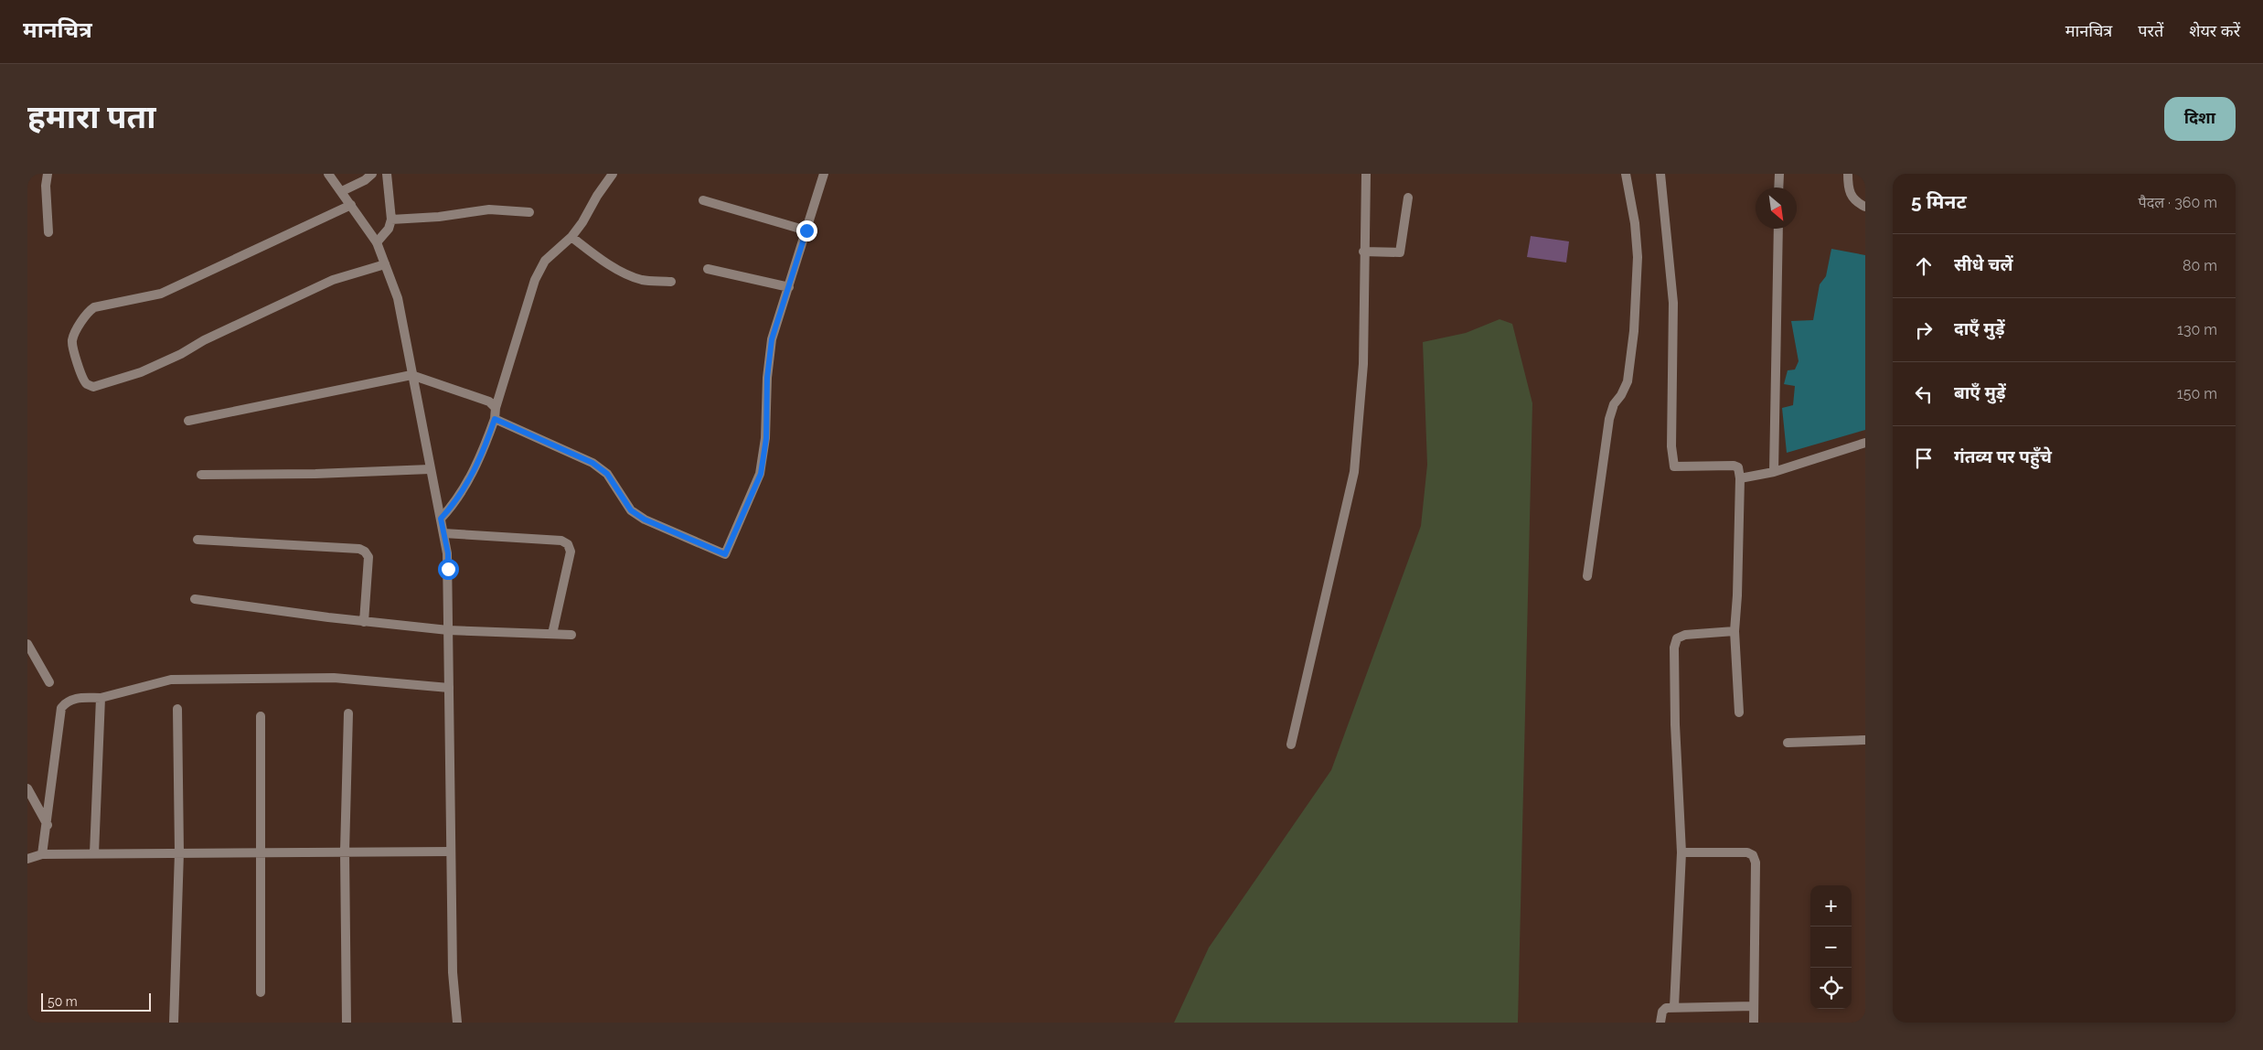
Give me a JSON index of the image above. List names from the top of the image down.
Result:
{
  "scale_bar": "50 m",
  "north": "bottom right",
  "page": {
    "header": "मानचित्र",
    "nav": ["मानचित्र", "परतें", "शेयर करें"],
    "buttons": "दिशा",
    "title": "हमारा पता",
    "heading": ["5 मिनट", "पैदल · 360 m"],
    "list": [
      ["सीधे चलें", "80 m"],
      ["दाएँ मुड़ें", "130 m"],
      ["बाएँ मुड़ें", "150 m"],
      "गंतव्य पर पहुँचे"
    ],
    "map_buttons": ["+", "−"],
    "scale": "50 m"
  }
}
